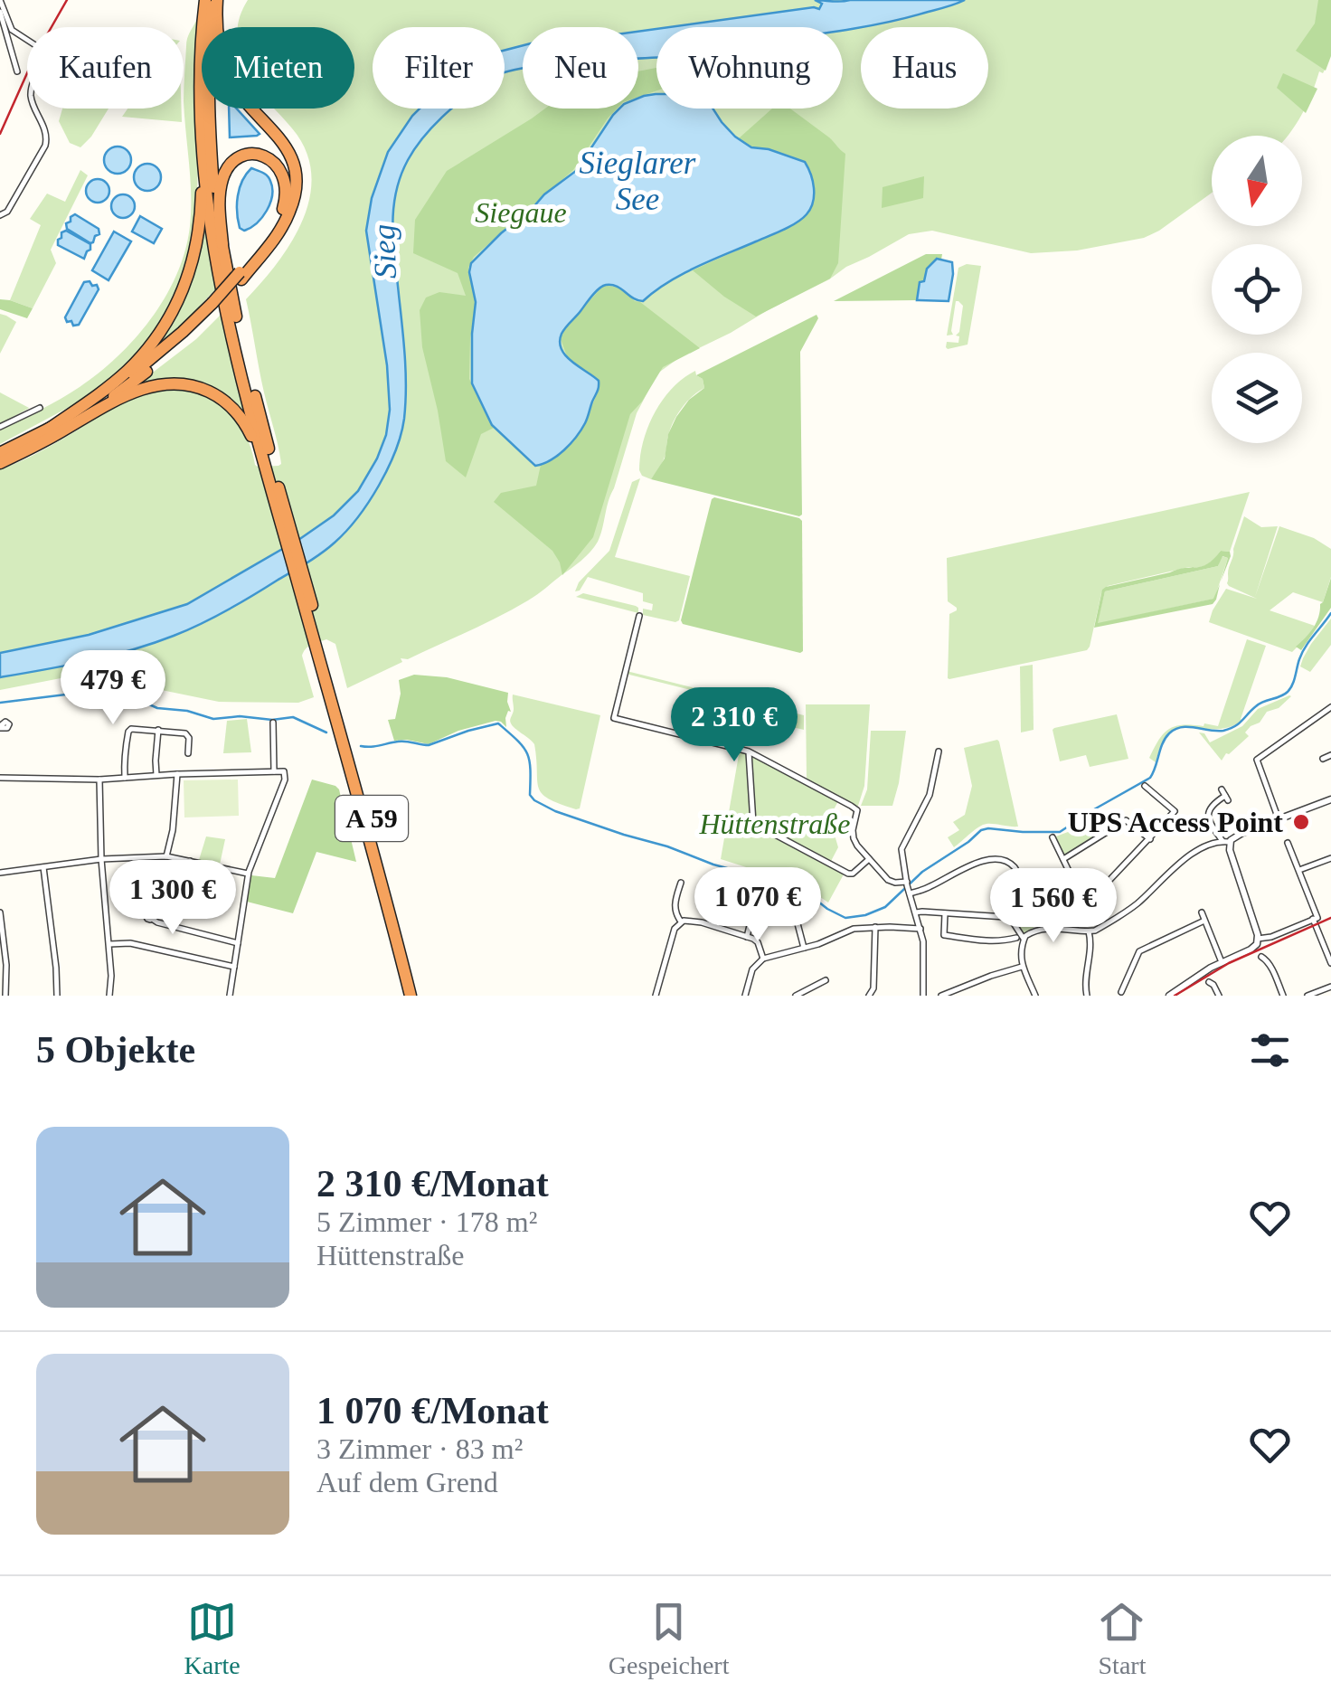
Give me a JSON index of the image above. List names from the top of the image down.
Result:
{
  "streets": {
    "highway": ["A 59"]
  },
  "water": ["Sieglarer See", "Sieg"],
  "parks": ["Siegaue", "Hüttenstraße"],
  "places": ["UPS Access Point"],
  "north": "bottom",
  "page": {
    "chip": [
      "Kaufen",
      "Mieten",
      "Filter",
      "Neu",
      "Wohnung",
      "Haus"
    ],
    "price": [
      "479 €",
      "2 310 €",
      "1 300 €",
      "1 070 €",
      "1 560 €"
    ],
    "heading": "5 Objekte",
    "list": [
      {
        "name": "2 310 €/Monat",
        "note": "5 Zimmer · 178 m² · Hüttenstraße"
      },
      {
        "name": "1 070 €/Monat",
        "note": "3 Zimmer · 83 m² · Auf dem Grend"
      }
    ],
    "tabs": ["Karte", "Gespeichert", "Start"]
  }
}
